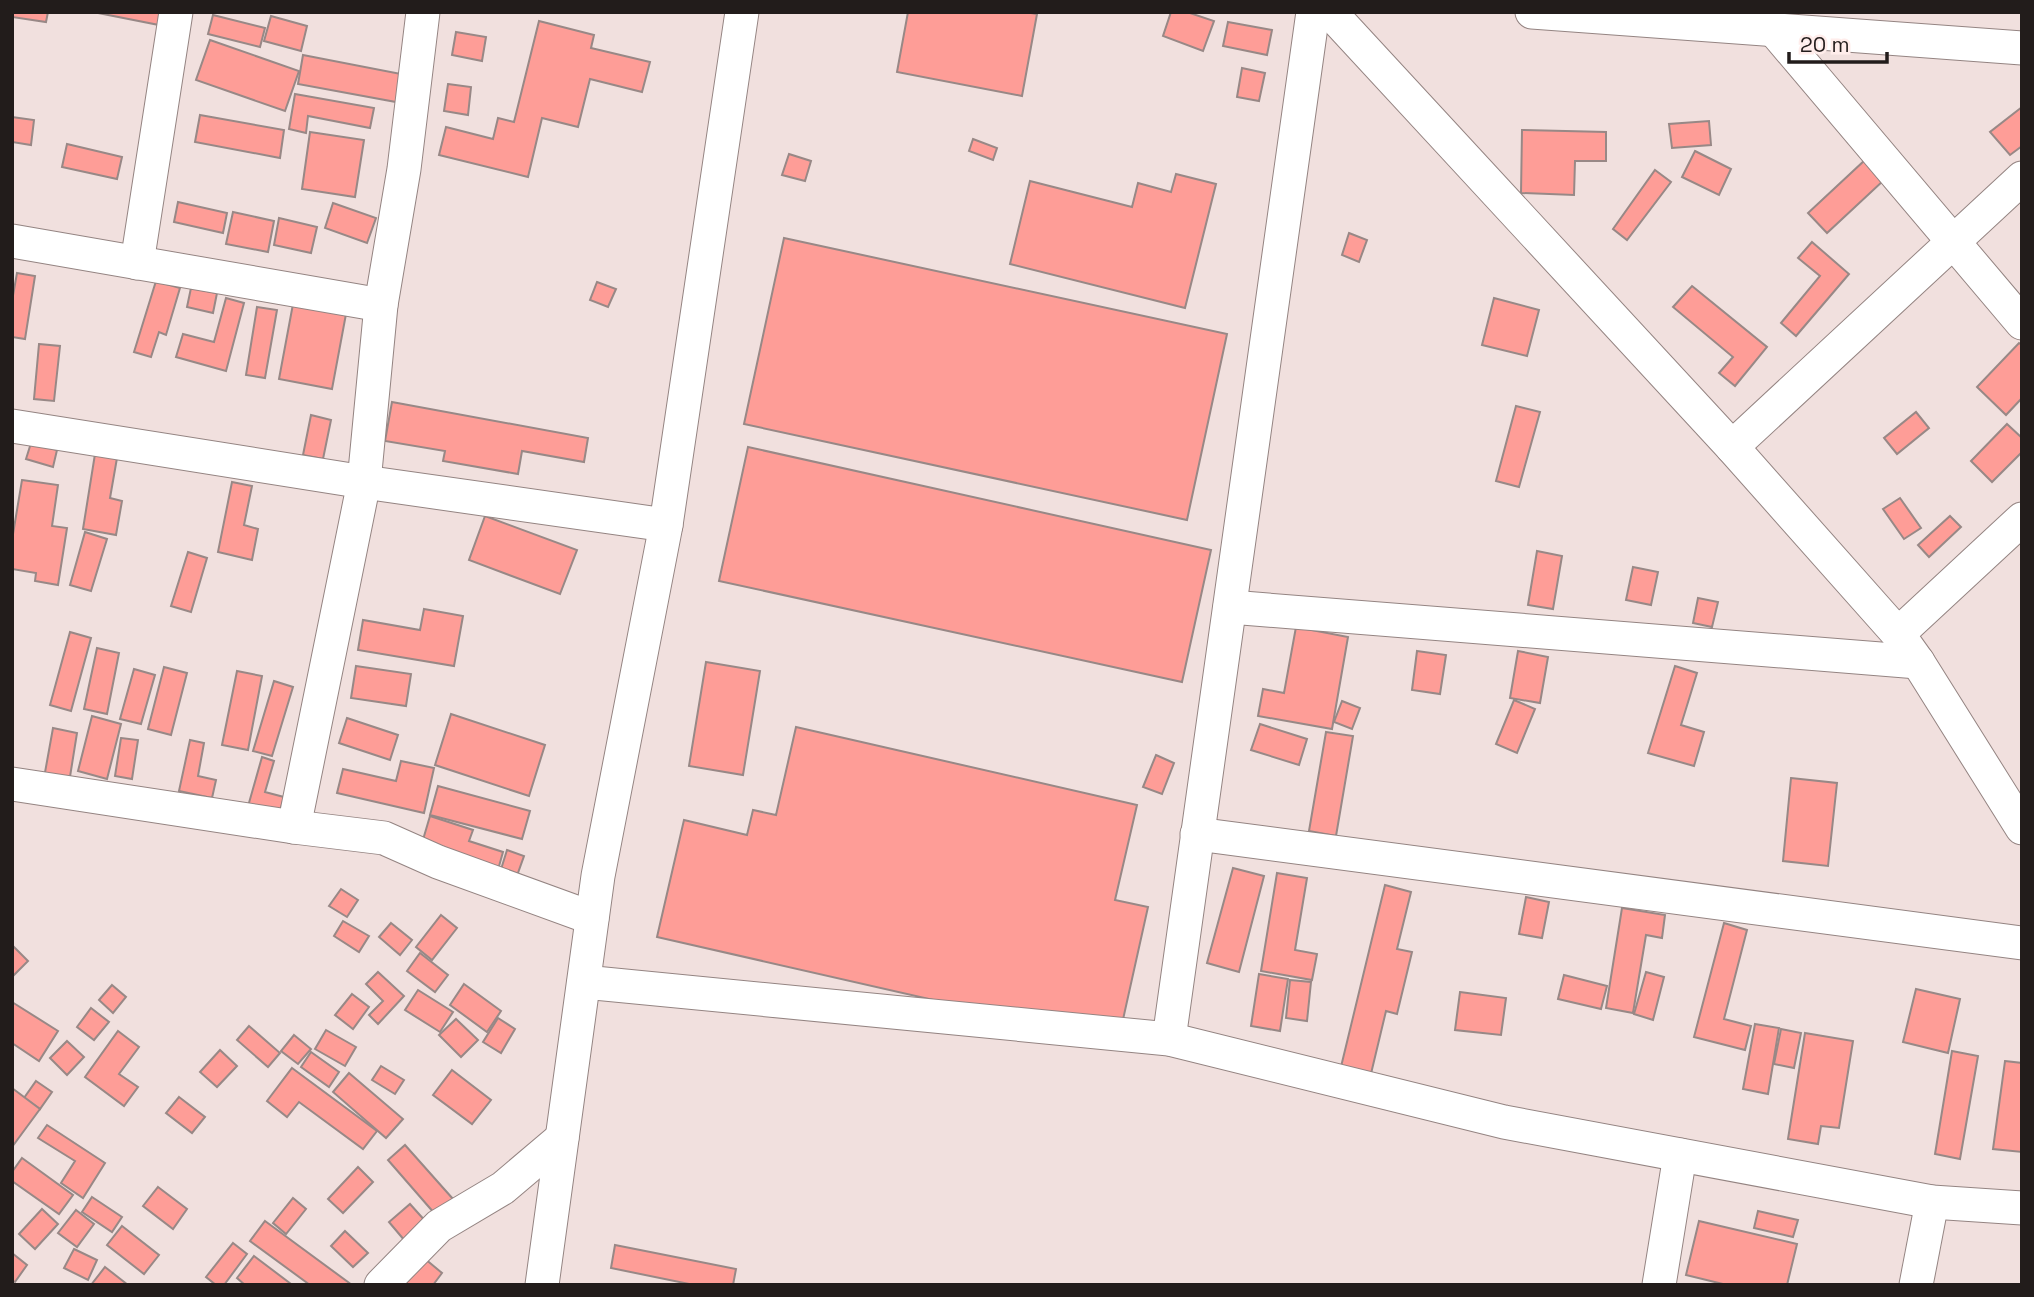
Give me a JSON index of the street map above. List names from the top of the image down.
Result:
{
  "scale_bar": "20 m"
}
